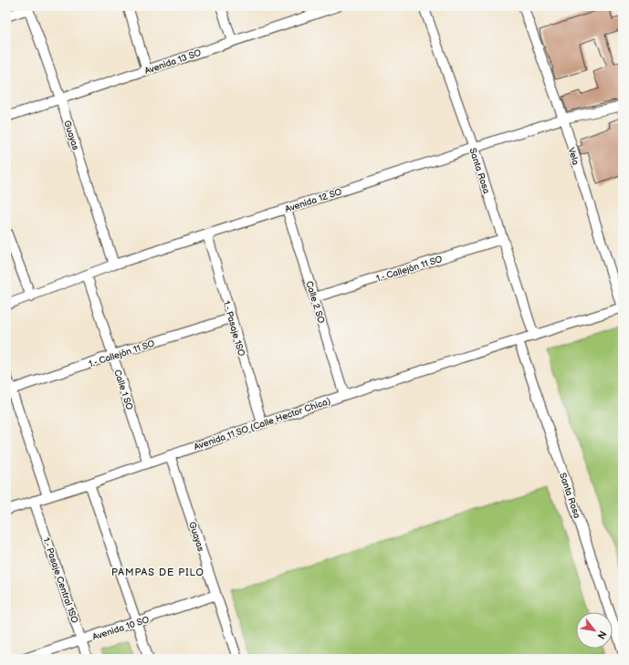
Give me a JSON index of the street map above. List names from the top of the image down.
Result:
{
  "streets": {
    "street": [
      "Avenida 13 SO",
      "Guayas",
      "Vela",
      "Santa Rosa",
      "Avenida 12 SO",
      "1.- Callejón 11 SO",
      "Calle 2 SO",
      "1.- Pasaje 1SO",
      "Calle 1 SO",
      "Avenida 11 SO (Calle Hector Chica)",
      "1.- Pasaje Central 1SO",
      "Avenida 10 SO"
    ]
  },
  "crossings": [
    ["Avenida 13 SO", "Guayas"],
    ["Guayas", "Avenida 12 SO"],
    ["Guayas", "Avenida 11 SO (Calle Hector Chica)"],
    ["Guayas", "Avenida 10 SO"],
    ["Vela", "Avenida 12 SO"],
    ["Vela", "Avenida 11 SO (Calle Hector Chica)"],
    ["Santa Rosa", "Avenida 12 SO"],
    ["Santa Rosa", "1.- Callejón 11 SO"],
    ["Santa Rosa", "Avenida 11 SO (Calle Hector Chica)"],
    ["Avenida 12 SO", "Calle 2 SO"],
    ["Avenida 12 SO", "1.- Pasaje 1SO"],
    ["Avenida 12 SO", "Calle 1 SO"],
    ["1.- Callejón 11 SO", "Calle 2 SO"],
    ["1.- Callejón 11 SO", "1.- Pasaje 1SO"],
    ["1.- Callejón 11 SO", "Calle 1 SO"],
    ["Calle 2 SO", "Avenida 11 SO (Calle Hector Chica)"],
    ["1.- Pasaje 1SO", "Avenida 11 SO (Calle Hector Chica)"],
    ["Calle 1 SO", "Avenida 11 SO (Calle Hector Chica)"],
    ["Avenida 11 SO (Calle Hector Chica)", "1.- Pasaje Central 1SO"],
    ["1.- Pasaje Central 1SO", "Avenida 10 SO"]
  ],
  "districts": ["PAMPAS DE PILO"],
  "north": "bottom right"
}
